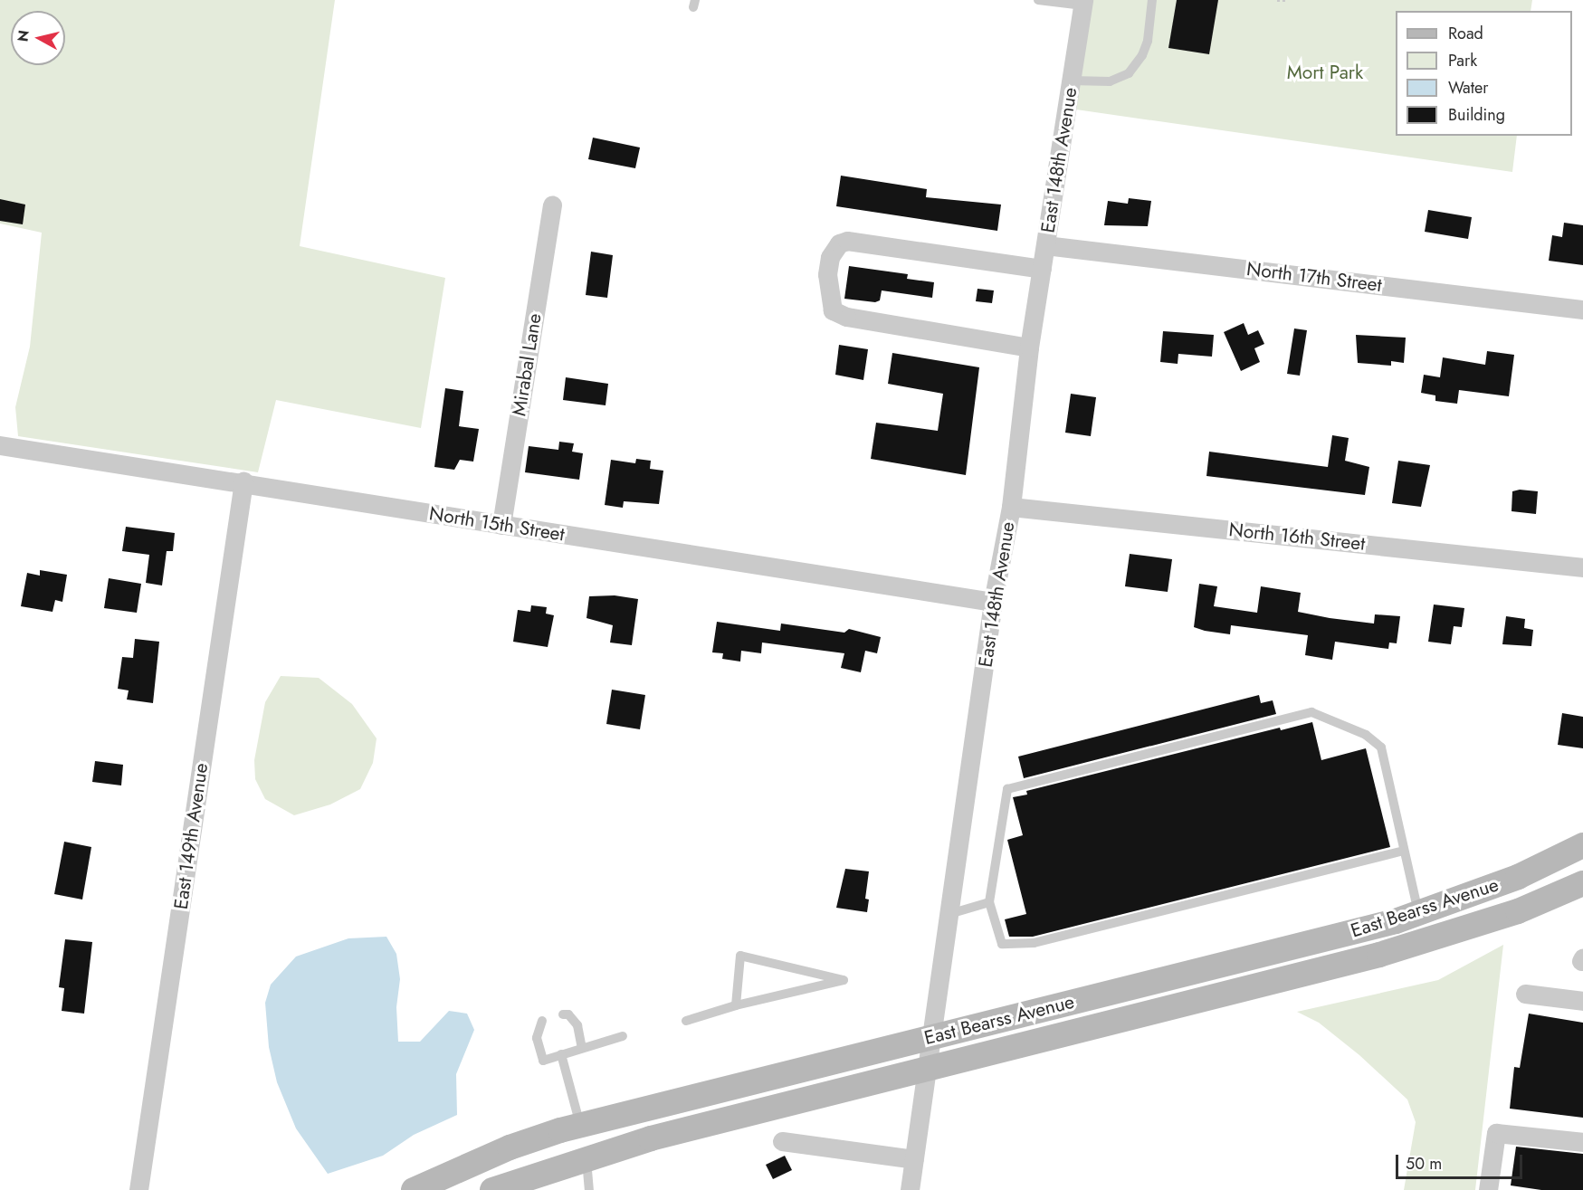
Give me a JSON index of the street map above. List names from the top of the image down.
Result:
{
  "streets": {
    "main road": ["East Bearss Avenue"],
    "street": [
      "East 148th Avenue",
      "North 17th Street",
      "Mirabal Lane",
      "North 15th Street",
      "North 16th Street",
      "East 149th Avenue"
    ]
  },
  "crossings": [
    ["East 148th Avenue", "North 17th Street"],
    ["East 148th Avenue", "North 15th Street"],
    ["East 148th Avenue", "North 16th Street"],
    ["East 148th Avenue", "East Bearss Avenue"],
    ["Mirabal Lane", "North 15th Street"],
    ["North 15th Street", "East 149th Avenue"]
  ],
  "parks": ["Mort Park"],
  "legend": [
    "Road",
    "Park",
    "Water",
    "Building"
  ],
  "scale_bar": "50 m",
  "north": "left"
}
